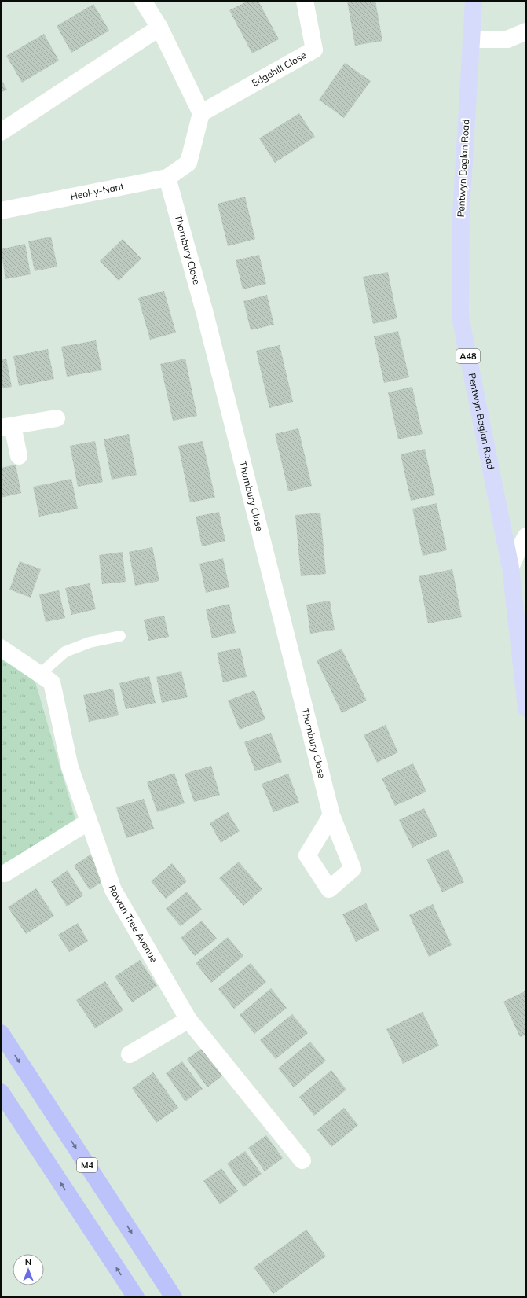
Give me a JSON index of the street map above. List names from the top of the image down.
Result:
{
  "streets": {
    "highway": ["M4"],
    "main road": ["Pentwyn Baglan Road", "A48"],
    "street": [
      "Edgehill Close",
      "Heol-y-Nant",
      "Thornbury Close",
      "Rowan Tree Avenue"
    ]
  },
  "crossings": [
    ["Edgehill Close", "Heol-y-Nant"],
    ["Heol-y-Nant", "Thornbury Close"]
  ],
  "north": "top"
}
